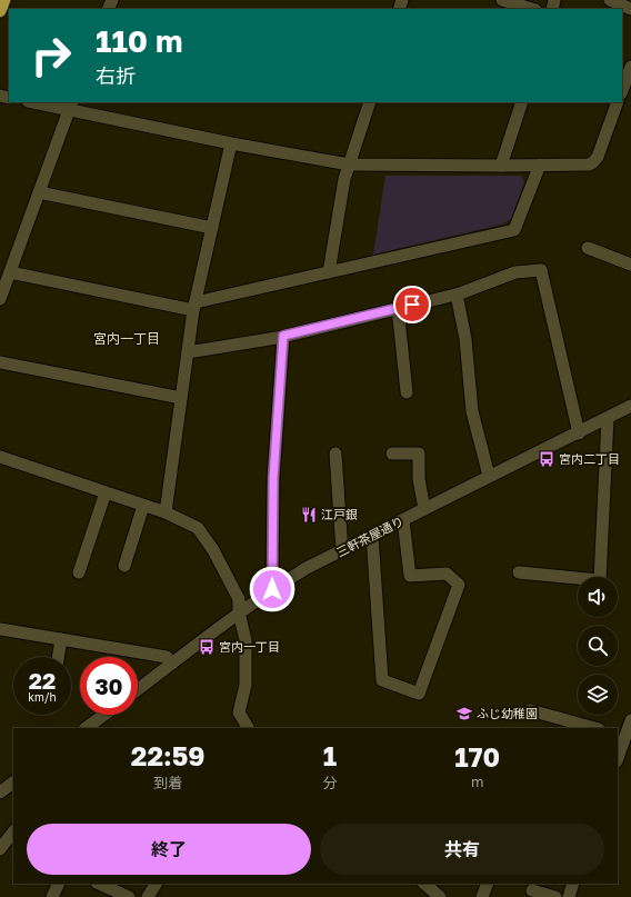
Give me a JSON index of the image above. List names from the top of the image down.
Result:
{
  "streets": {
    "street": ["三軒茶屋通り"]
  },
  "districts": ["宮内一丁目"],
  "places": {
    "bus stop": ["宮内二丁目", "宮内一丁目"],
    "restaurant": ["江戸銀"],
    "school or university": ["ふじ幼稚園"]
  },
  "page": {
    "turn": ["110 m", "右折"],
    "speed": "22 km/h",
    "limit": "30",
    "eta": [
      "22:59",
      "到着",
      "1",
      "分",
      "170",
      "m"
    ],
    "buttons": ["終了", "共有"]
  }
}
